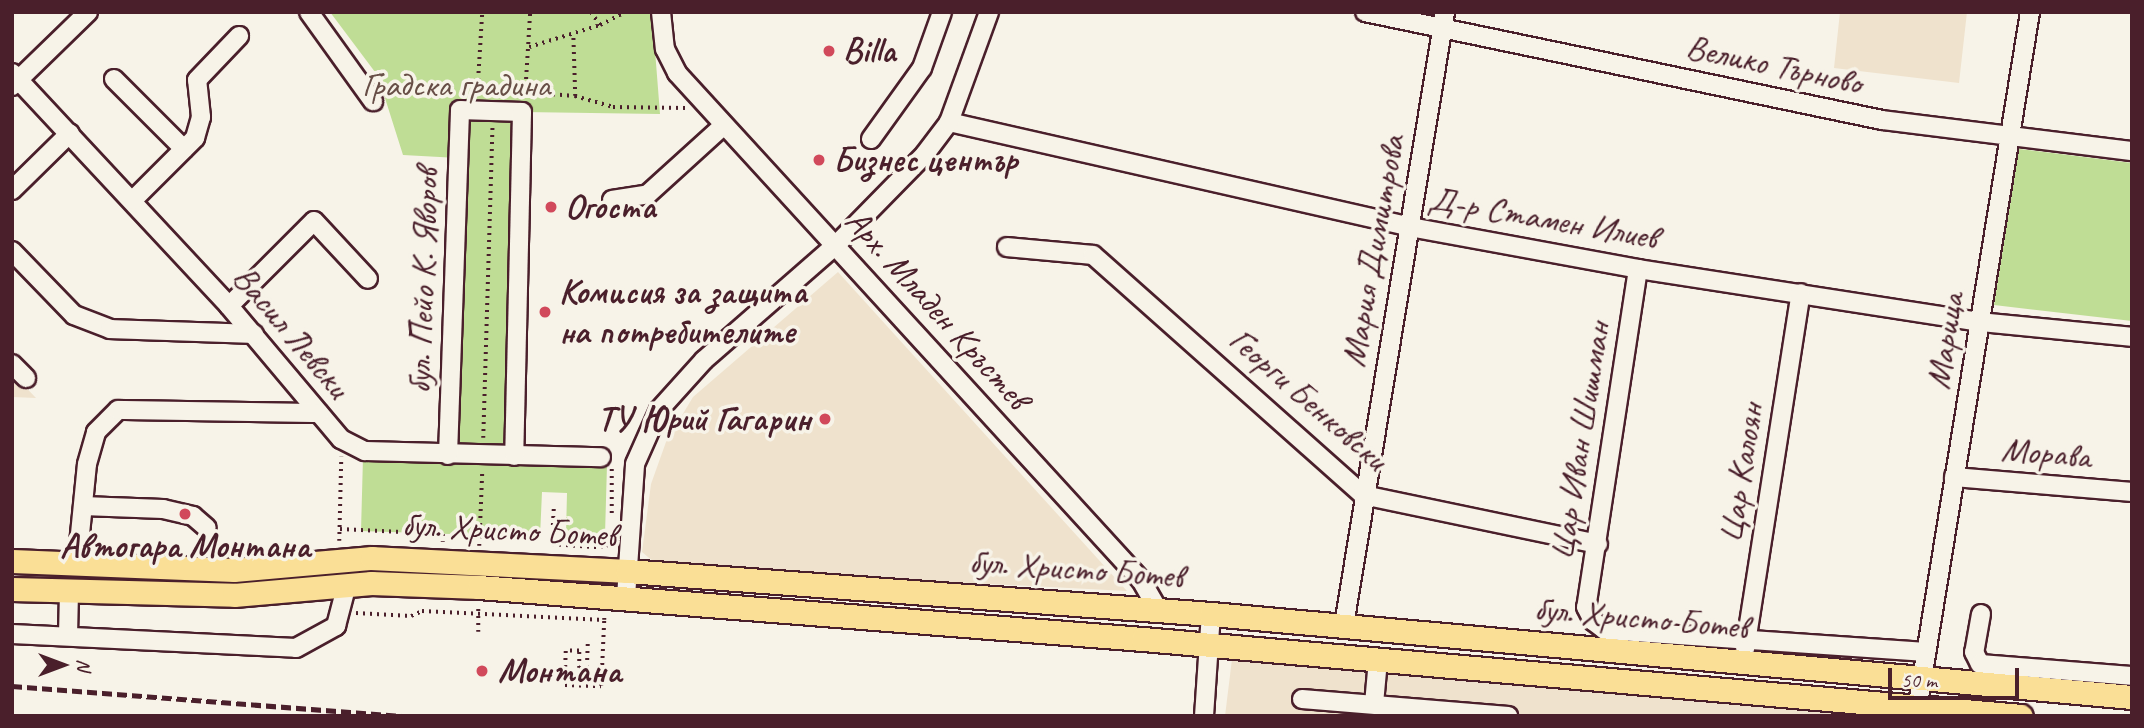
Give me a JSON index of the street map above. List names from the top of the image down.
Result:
{
  "streets": {
    "main road": ["бул. Христо Ботев"],
    "street": [
      "Велико Търново",
      "Д-р Стамен Илиев",
      "Мария Димитрова",
      "бул. Пейо К. Яворов",
      "Арх. Младен Кръстев",
      "Васил Левски",
      "Марица",
      "Георги Бенковски",
      "Цар Иван Шишман",
      "Морава",
      "Цар Калоян"
    ]
  },
  "crossings": [
    ["Велико Търново", "Мария Димитрова"],
    ["Велико Търново", "Марица"],
    ["Д-р Стамен Илиев", "Мария Димитрова"],
    ["Д-р Стамен Илиев", "Марица"],
    ["Д-р Стамен Илиев", "Цар Иван Шишман"],
    ["Д-р Стамен Илиев", "Цар Калоян"],
    ["Мария Димитрова", "Георги Бенковски"],
    ["Мария Димитрова", "бул. Христо Ботев"],
    ["бул. Пейо К. Яворов", "Васил Левски"],
    ["Арх. Младен Кръстев", "бул. Христо Ботев"],
    ["Марица", "Морава"],
    ["Марица", "бул. Христо Ботев"],
    ["Георги Бенковски", "Цар Иван Шишман"],
    ["Цар Иван Шишман", "Цар Калоян"],
    ["Цар Калоян", "бул. Христо Ботев"]
  ],
  "parks": ["Градска градина"],
  "places": [
    "Billa",
    "Бизнес център",
    "Огоста",
    "Комисия за защита на потребителите",
    "ТУ Юрий Гагарин",
    "Автогара Монтана",
    "Монтана"
  ],
  "scale_bar": "50 m",
  "north": "right"
}
